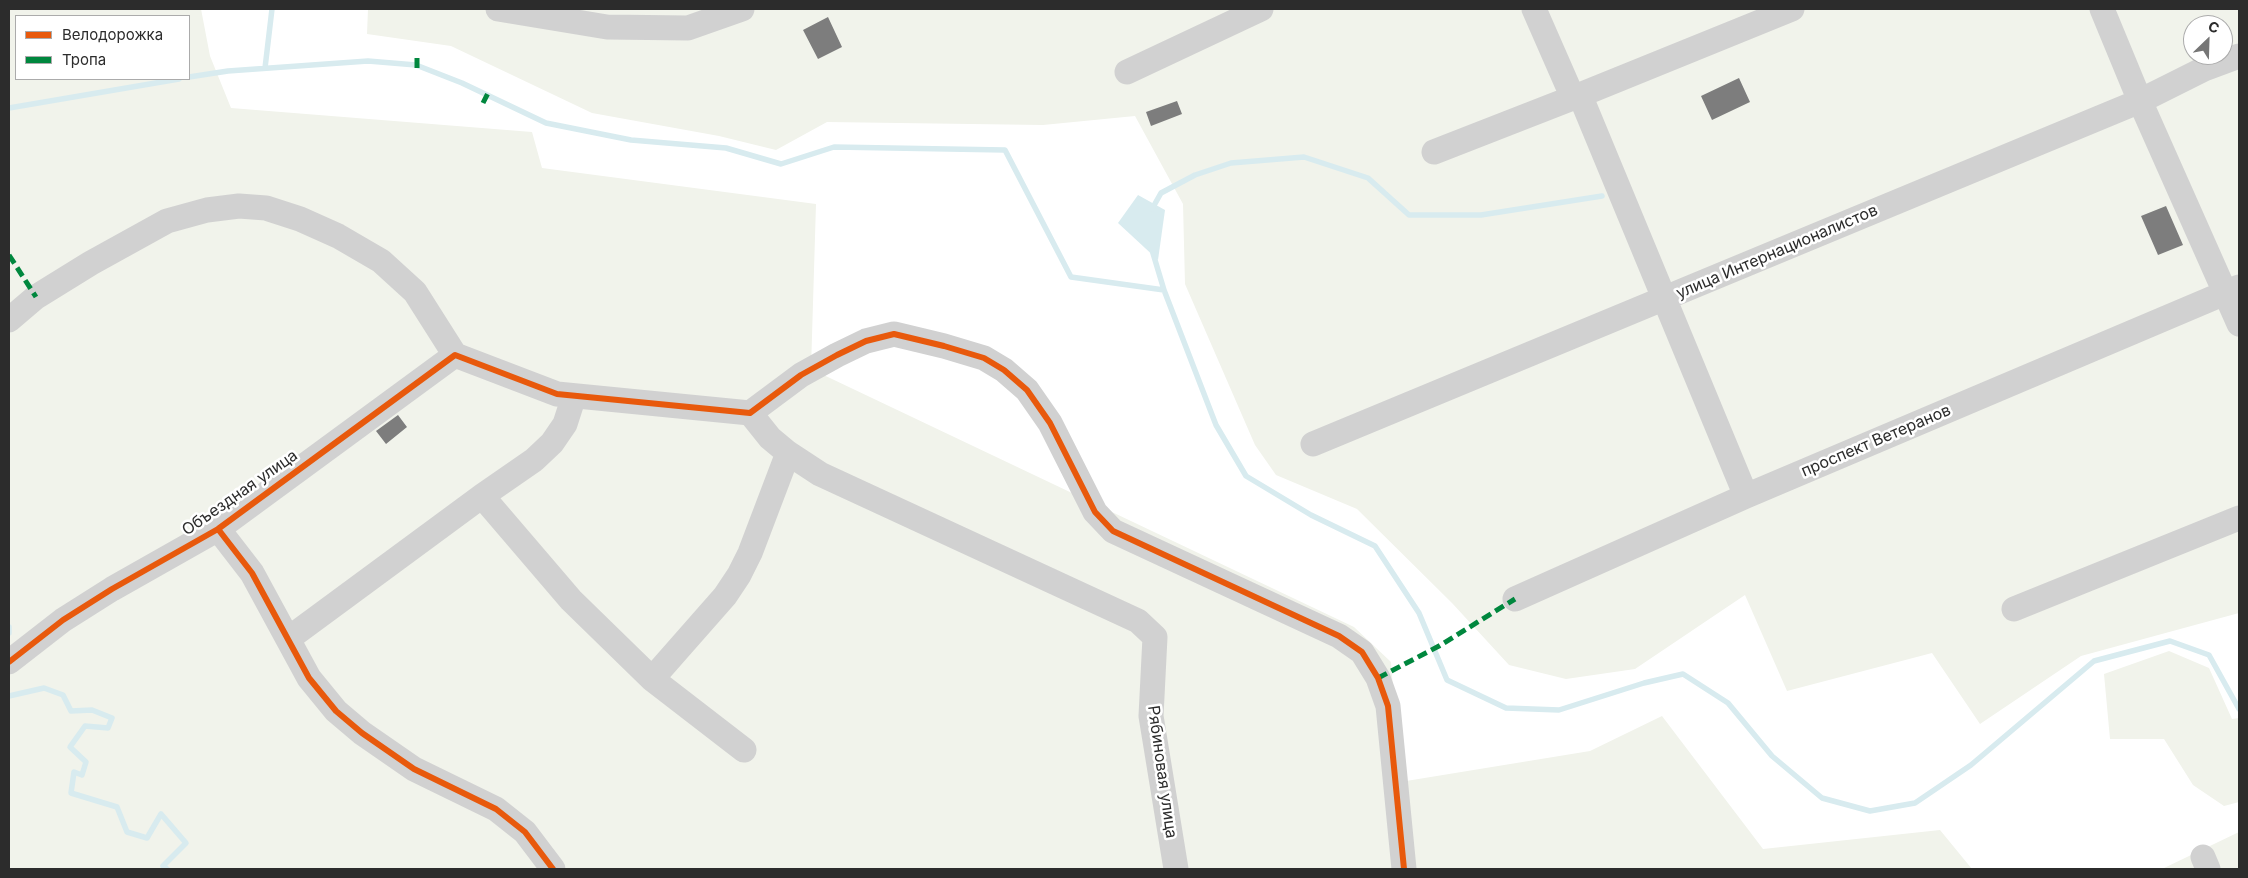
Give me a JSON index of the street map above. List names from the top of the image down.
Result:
{
  "streets": {
    "street": [
      "улица Интернационалистов",
      "проспект Ветеранов",
      "Объездная улица",
      "Рябиновая улица"
    ]
  },
  "legend": ["Велодорожка", "Тропа"],
  "north": "top right"
}
